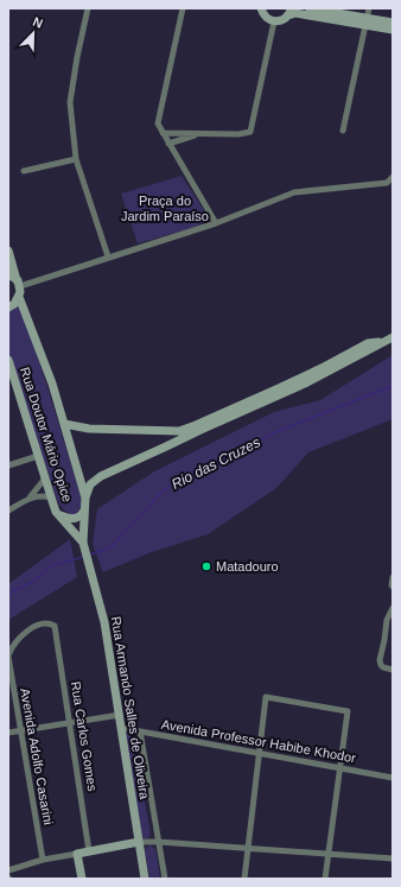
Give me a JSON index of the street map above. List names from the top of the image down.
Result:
{
  "streets": {
    "street": [
      "Rua Doutor Mário Opice",
      "Rua Armando Salles de Oliveira",
      "Rua Carlos Gomes",
      "Avenida Professor Habibe Khodor",
      "Avenida Adolfo Casarini"
    ]
  },
  "crossings": [
    ["Rua Doutor Mário Opice", "Rua Armando Salles de Oliveira"],
    ["Rua Armando Salles de Oliveira", "Avenida Professor Habibe Khodor"],
    ["Rua Carlos Gomes", "Avenida Adolfo Casarini"]
  ],
  "water": ["Rio das Cruzes"],
  "parks": ["Praça do Jardim Paraíso"],
  "places": ["Matadouro"],
  "north": "top right"
}
